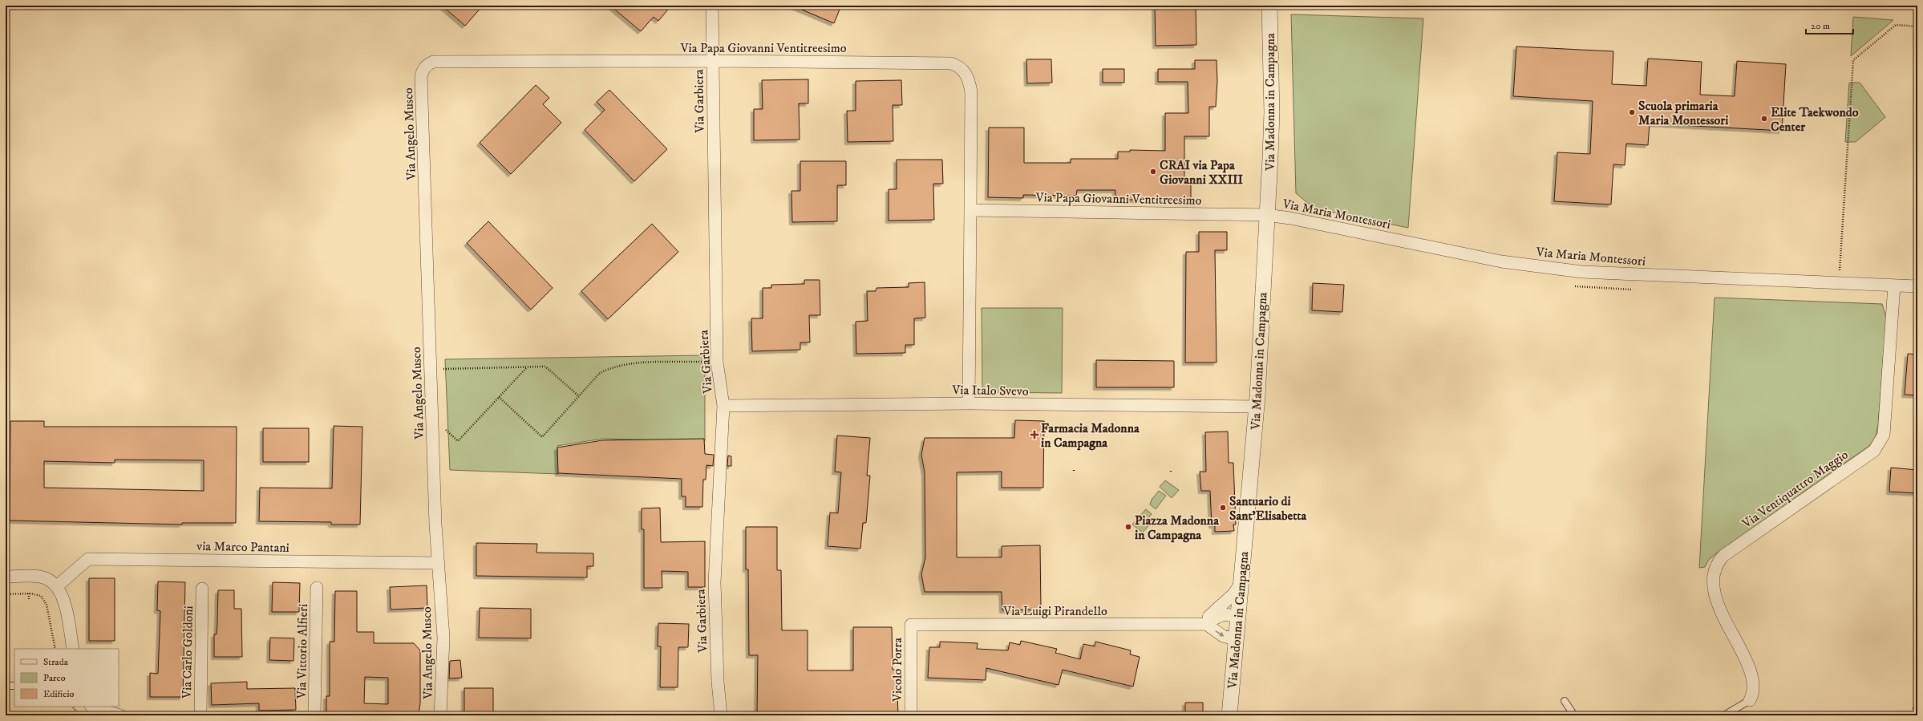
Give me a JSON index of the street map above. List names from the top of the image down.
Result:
{
  "streets": {
    "street": [
      "Via Papa Giovanni Ventitreesimo",
      "Via Garbiera",
      "Via Madonna in Campagna",
      "Via Angelo Musco",
      "Via Maria Montessori",
      "Via Italo Svevo",
      "Via Ventiquattro Maggio",
      "via Marco Pantani",
      "Via Luigi Pirandello",
      "Via Vittorio Alfieri",
      "Via Carlo Goldoni",
      "Vicolo Porra"
    ]
  },
  "crossings": [
    ["Via Papa Giovanni Ventitreesimo", "Via Garbiera"],
    ["Via Papa Giovanni Ventitreesimo", "Via Madonna in Campagna"],
    ["Via Papa Giovanni Ventitreesimo", "Via Angelo Musco"],
    ["Via Papa Giovanni Ventitreesimo", "Via Maria Montessori"],
    ["Via Papa Giovanni Ventitreesimo", "Via Italo Svevo"],
    ["Via Garbiera", "Via Italo Svevo"],
    ["Via Madonna in Campagna", "Via Maria Montessori"],
    ["Via Madonna in Campagna", "Via Italo Svevo"],
    ["Via Angelo Musco", "via Marco Pantani"],
    ["Via Maria Montessori", "Via Ventiquattro Maggio"],
    ["Via Luigi Pirandello", "Vicolo Porra"]
  ],
  "places": {
    "other": [
      "Scuola primaria Maria Montessori",
      "Elite Taekwondo Center",
      "CRAI via Papa Giovanni XXIII",
      "Santuario di Sant'Elisabetta",
      "Piazza Madonna in Campagna"
    ],
    "health": ["Farmacia Madonna in Campagna"]
  },
  "legend": ["Strada", "Parco", "Edificio"],
  "scale_bar": "20 m"
}
